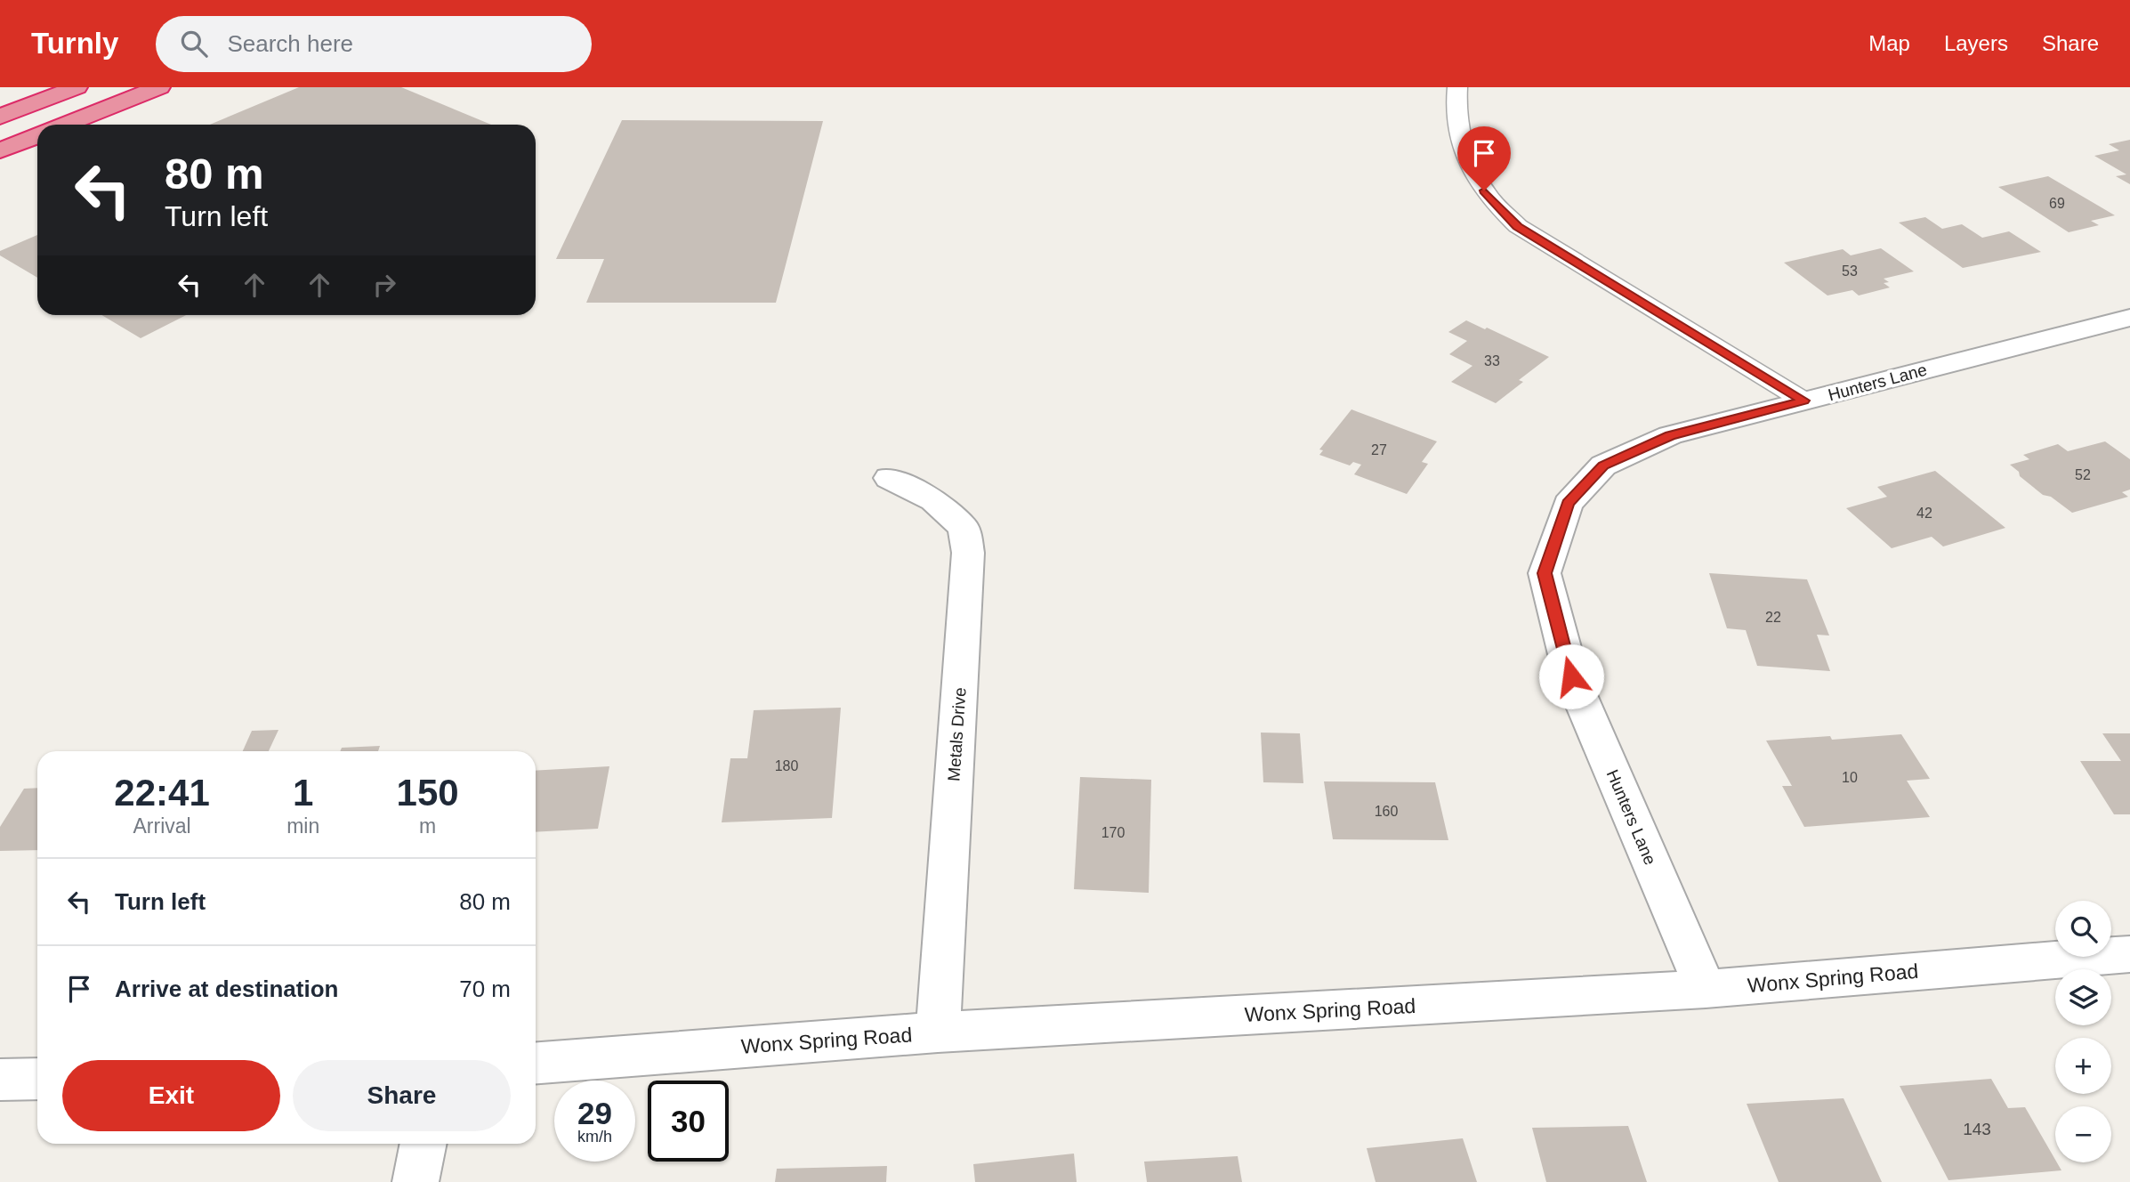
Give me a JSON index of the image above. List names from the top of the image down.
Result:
{
  "streets": {
    "street": ["Hunters Lane", "Metals Drive", "Wonx Spring Road"]
  },
  "crossings": [
    ["Hunters Lane", "Wonx Spring Road"],
    ["Metals Drive", "Wonx Spring Road"]
  ],
  "house_numbers": [
    "69",
    "53",
    "33",
    "27",
    "52",
    "42",
    "22",
    "180",
    "10",
    "160",
    "170",
    "143"
  ],
  "page": {
    "header": "Turnly",
    "search": "Search here",
    "nav": ["Map", "Layers", "Share"],
    "turn": ["80 m", "Turn left"],
    "eta": [
      "22:41",
      "Arrival",
      "1",
      "min",
      "150",
      "m"
    ],
    "list": [
      {
        "name": "Turn left",
        "value": "80 m"
      },
      {
        "name": "Arrive at destination",
        "value": "70 m"
      }
    ],
    "map_buttons": ["+", "−"],
    "buttons": ["Exit", "Share"],
    "speed": "29 km/h",
    "limit": "30"
  }
}
